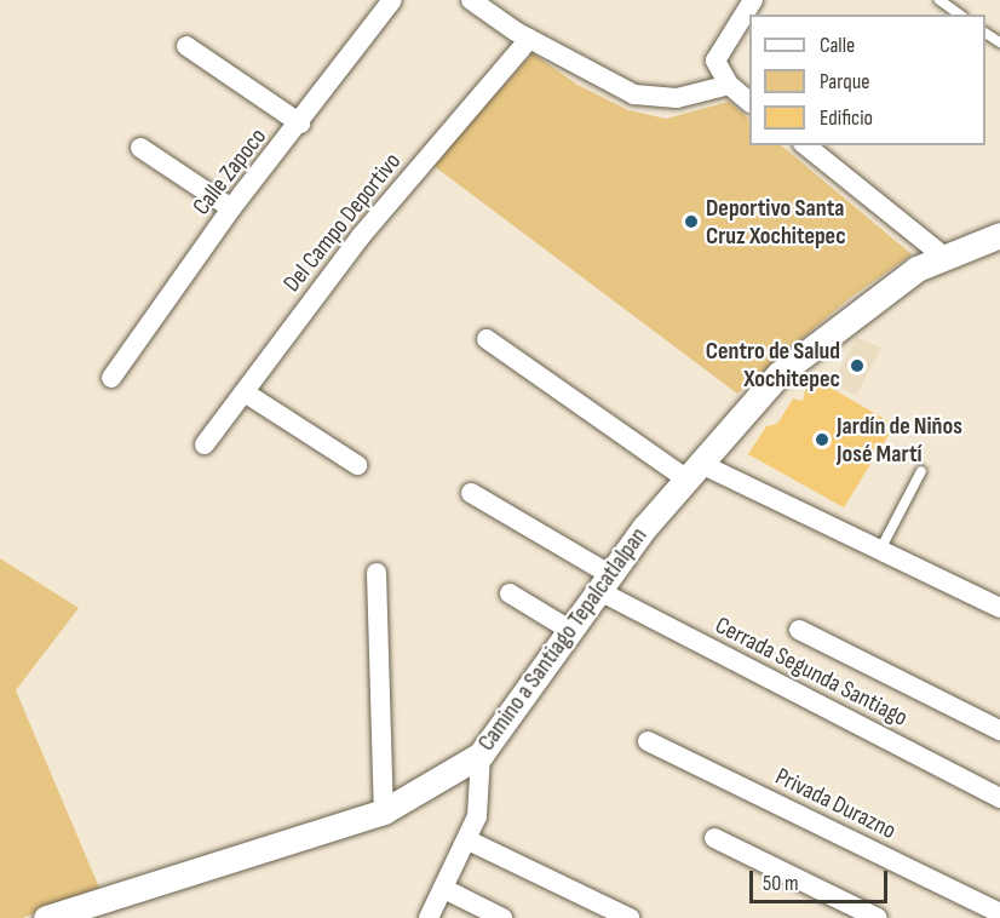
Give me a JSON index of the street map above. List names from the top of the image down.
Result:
{
  "streets": {
    "street": [
      "Calle Zapoco",
      "Del Campo Deportivo",
      "Camino a Santiago Tepalcatlalpan",
      "Cerrada Segunda Santiago",
      "Privada Durazno"
    ]
  },
  "crossings": [
    ["Camino a Santiago Tepalcatlalpan", "Cerrada Segunda Santiago"]
  ],
  "places": ["Deportivo Santa Cruz Xochitepec", "Centro de Salud Xochitepec", "Jardín de Niños José Martí"],
  "legend": ["Calle", "Parque", "Edificio"],
  "scale_bar": "50 m"
}
